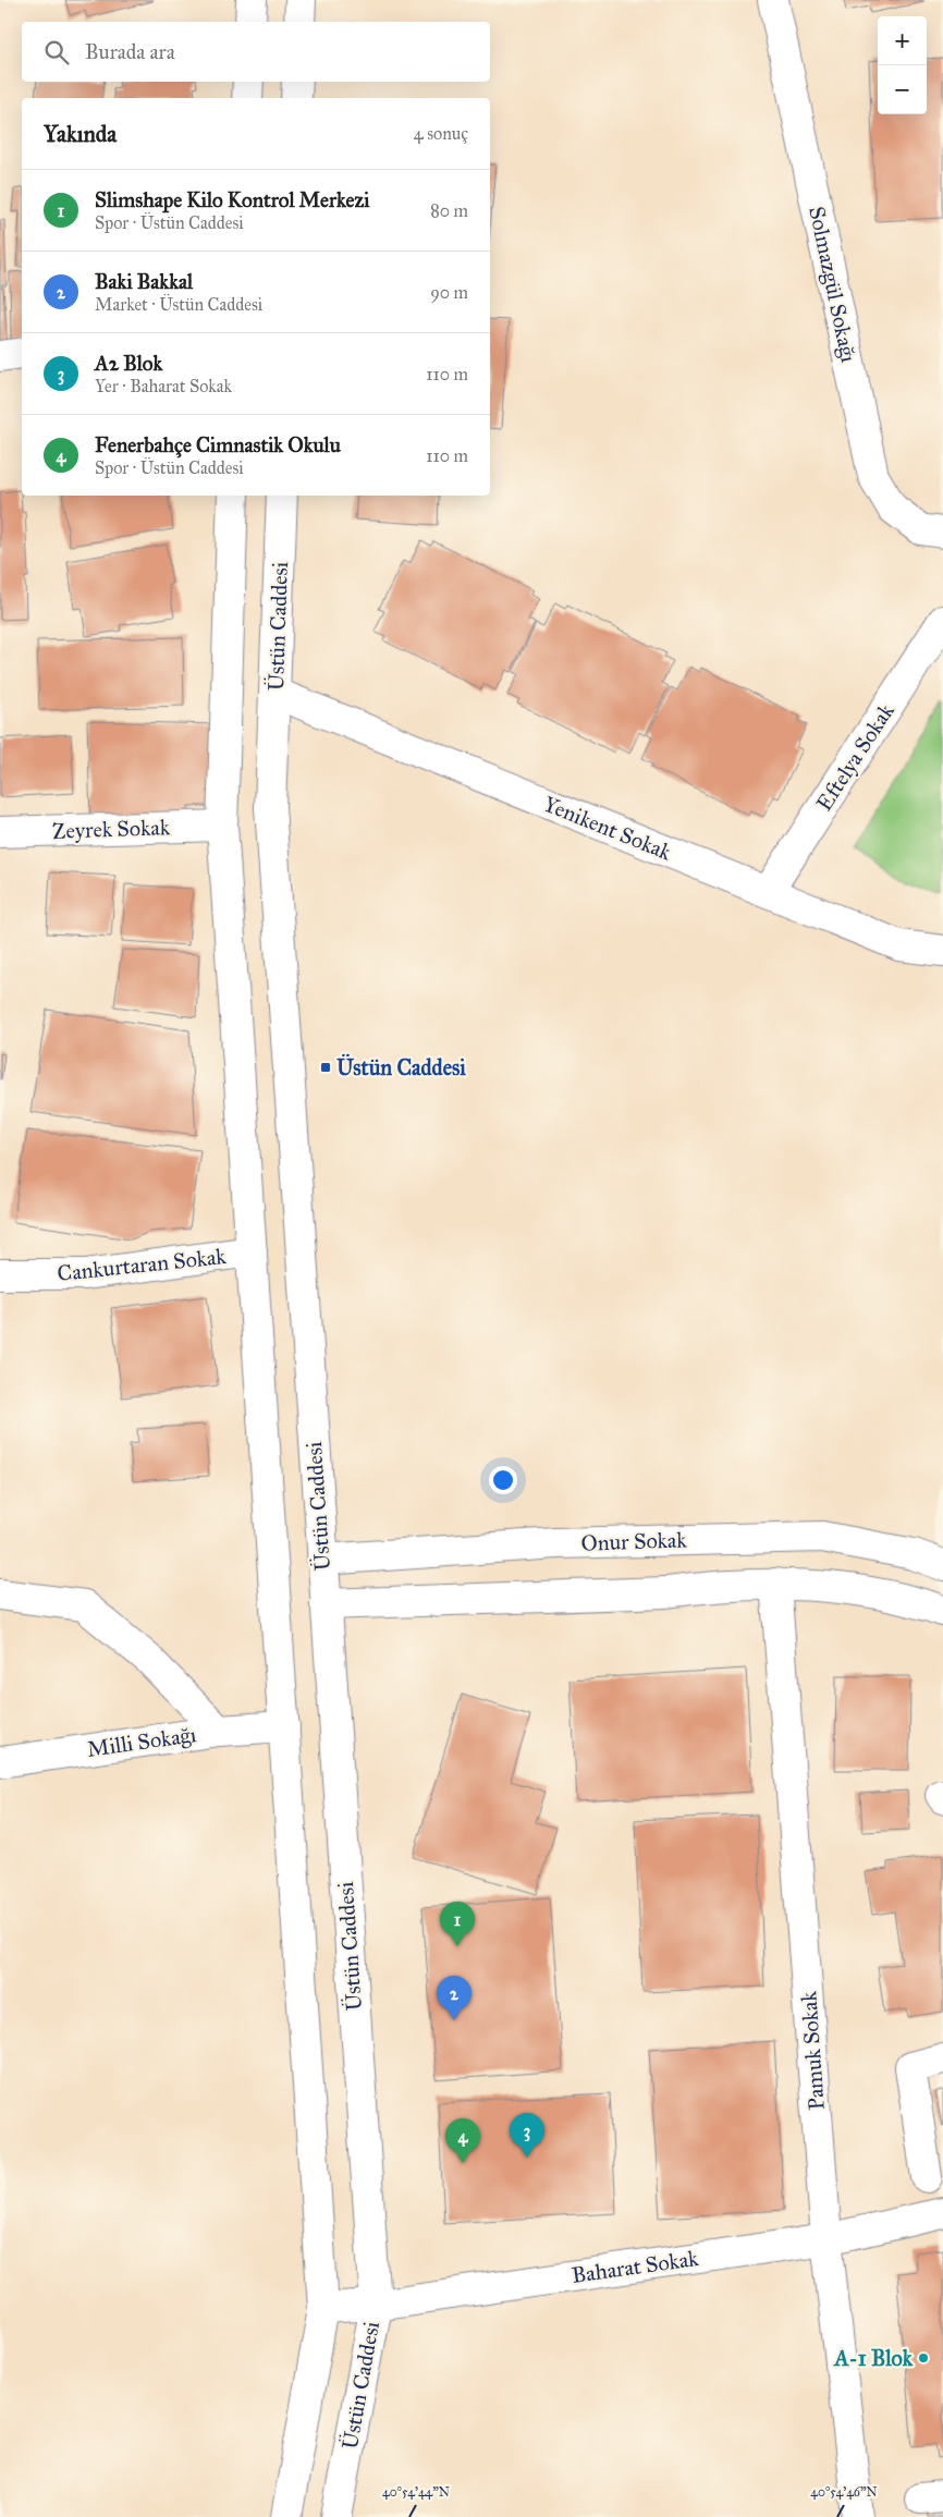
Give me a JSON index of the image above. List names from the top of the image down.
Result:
{
  "streets": {
    "street": [
      "Solmazgül Sokağı",
      "Üstün Caddesi",
      "Eftelya Sokak",
      "Yenikent Sokak",
      "Zeyrek Sokak",
      "Cankurtaran Sokak",
      "Onur Sokak",
      "Milli Sokağı",
      "Pamuk Sokak",
      "Baharat Sokak"
    ]
  },
  "crossings": [
    ["Üstün Caddesi", "Yenikent Sokak"],
    ["Üstün Caddesi", "Onur Sokak"],
    ["Üstün Caddesi", "Baharat Sokak"],
    ["Eftelya Sokak", "Yenikent Sokak"],
    ["Pamuk Sokak", "Baharat Sokak"]
  ],
  "places": {
    "transit": ["Üstün Caddesi"],
    "other": ["A-1 Blok"]
  },
  "page": {
    "map_buttons": ["+", "−"],
    "search": "Burada ara",
    "heading": ["Yakında", "4 sonuç"],
    "list": [
      {
        "mark": "1",
        "name": "Slimshape Kilo Kontrol Merkezi",
        "note": "Spor · Üstün Caddesi",
        "value": "80 m"
      },
      {
        "mark": "2",
        "name": "Baki Bakkal",
        "note": "Market · Üstün Caddesi",
        "value": "90 m"
      },
      {
        "mark": "3",
        "name": "A2 Blok",
        "note": "Yer · Baharat Sokak",
        "value": "110 m"
      },
      {
        "mark": "4",
        "name": "Fenerbahçe Cimnastik Okulu",
        "note": "Spor · Üstün Caddesi",
        "value": "110 m"
      }
    ],
    "pins": [
      "1",
      "2",
      "3",
      "4"
    ]
  },
  "coordinates": ["40°54'44\"N", "40°54'46\"N"]
}
